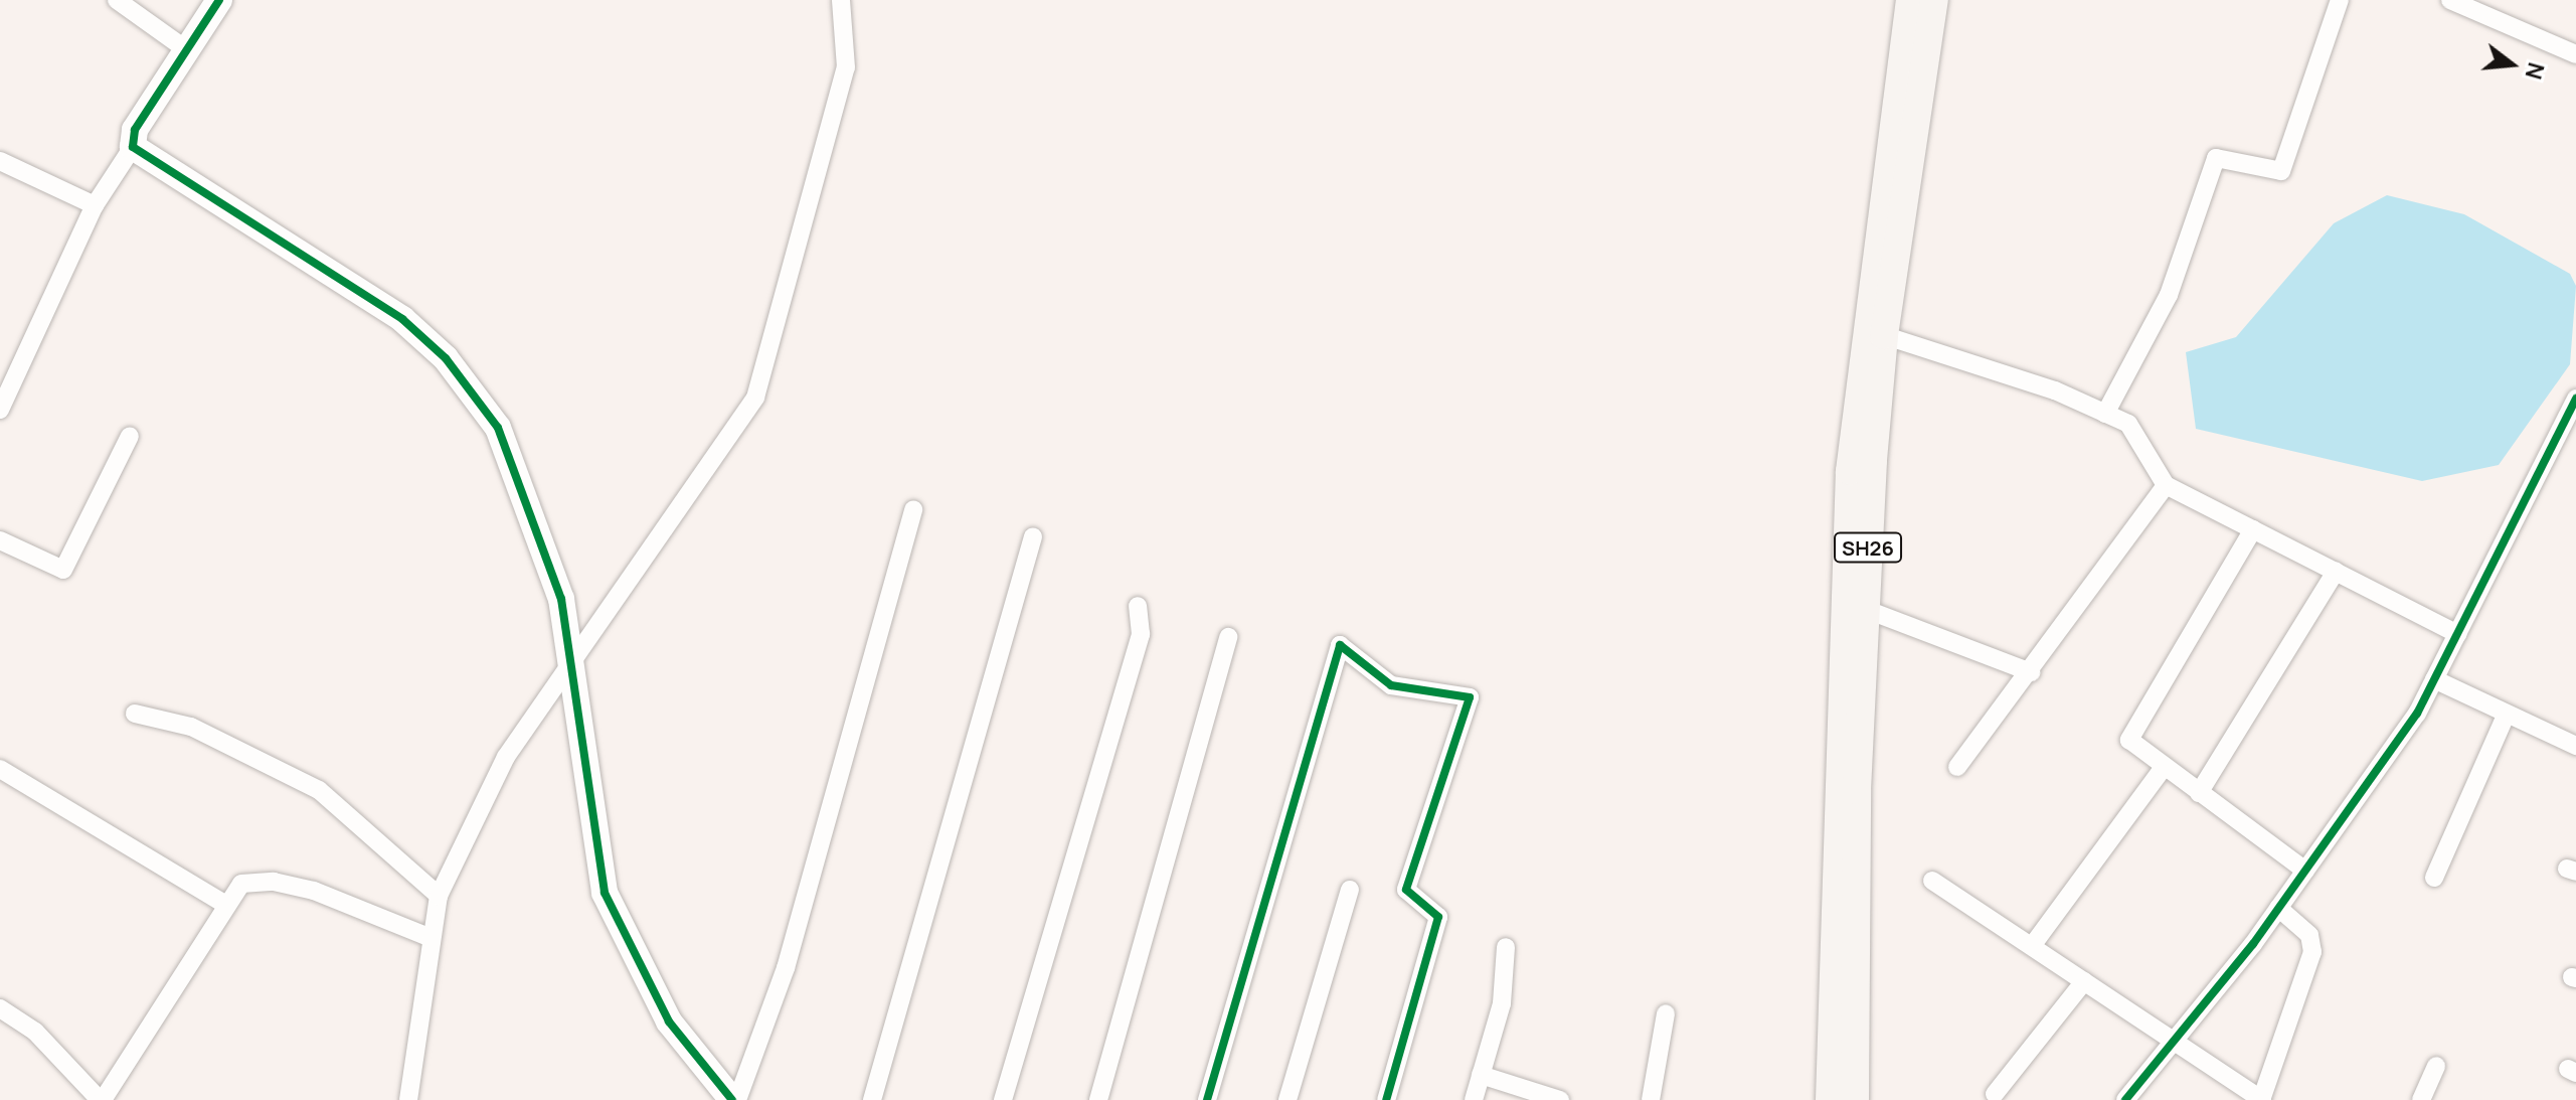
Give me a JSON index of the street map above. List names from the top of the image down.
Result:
{
  "streets": {
    "main road": ["SH26"]
  },
  "north": "right"
}
